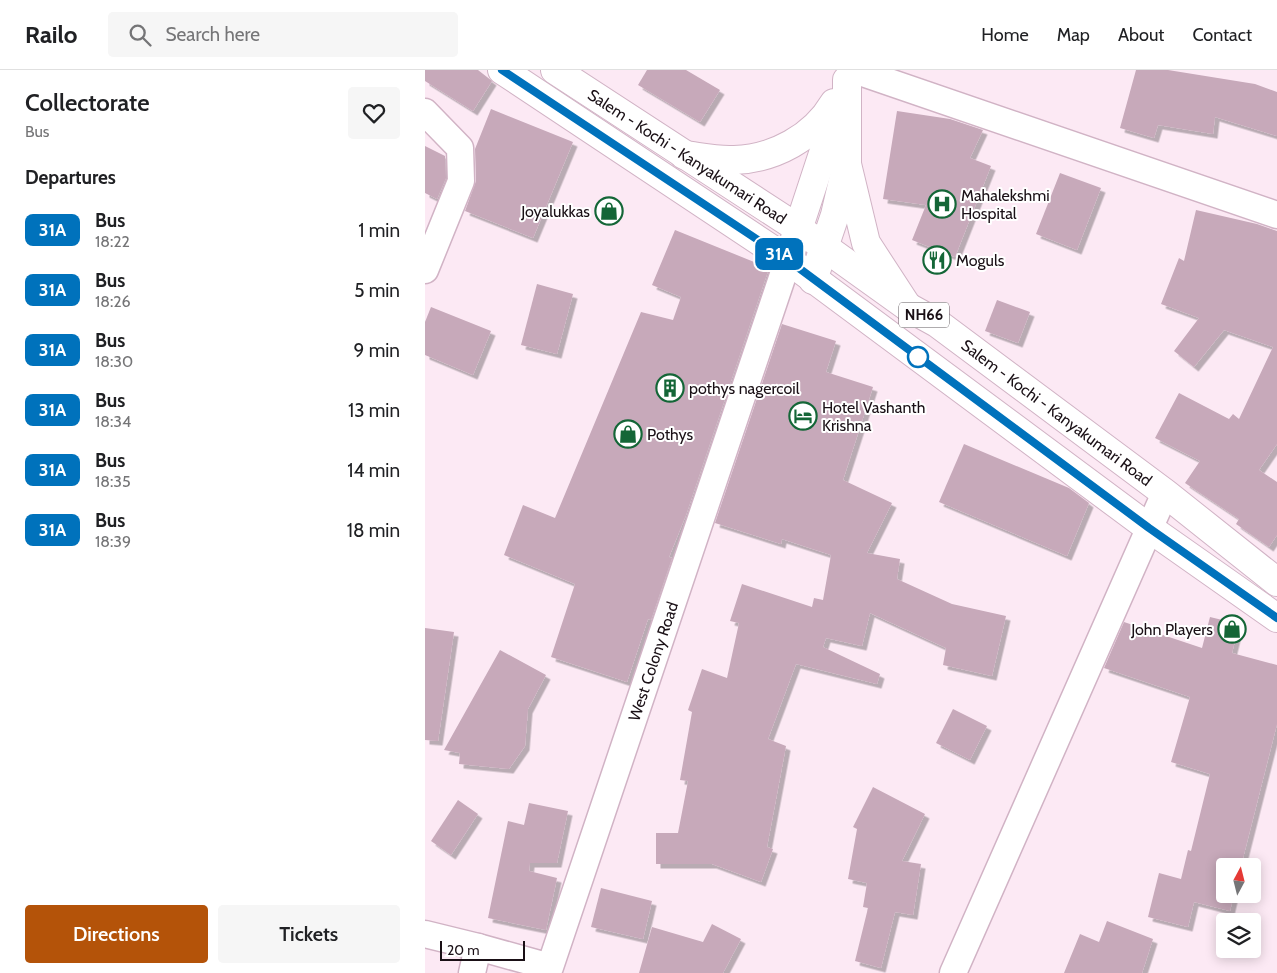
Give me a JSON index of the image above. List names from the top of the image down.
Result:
{
  "streets": {
    "main road": ["Salem - Kochi - Kanyakumari Road", "NH66"],
    "street": ["West Colony Road"]
  },
  "crossings": [
    ["Salem - Kochi - Kanyakumari Road", "West Colony Road"]
  ],
  "places": {
    "hospital": ["Mahalekshmi Hospital"],
    "shop": ["Joyalukkas", "Pothys", "John Players"],
    "restaurant": ["Moguls"],
    "building": ["pothys nagercoil"],
    "hotel": ["Hotel Vashanth Krishna"]
  },
  "lines": ["bus line 31A"],
  "scale_bar": "20 m",
  "north": "top",
  "page": {
    "header": "Railo",
    "search": "Search here",
    "nav": [
      "Home",
      "Map",
      "About",
      "Contact"
    ],
    "heading": [
      ["Collectorate", "Bus"],
      "Departures"
    ],
    "on_map": "31A",
    "list": [
      {
        "mark": "31A",
        "name": "Bus",
        "note": "18:22",
        "value": "1 min"
      },
      {
        "mark": "31A",
        "name": "Bus",
        "note": "18:26",
        "value": "5 min"
      },
      {
        "mark": "31A",
        "name": "Bus",
        "note": "18:30",
        "value": "9 min"
      },
      {
        "mark": "31A",
        "name": "Bus",
        "note": "18:34",
        "value": "13 min"
      },
      {
        "mark": "31A",
        "name": "Bus",
        "note": "18:35",
        "value": "14 min"
      },
      {
        "mark": "31A",
        "name": "Bus",
        "note": "18:39",
        "value": "18 min"
      }
    ],
    "buttons": ["Directions", "Tickets"],
    "scale": "20 m"
  }
}
